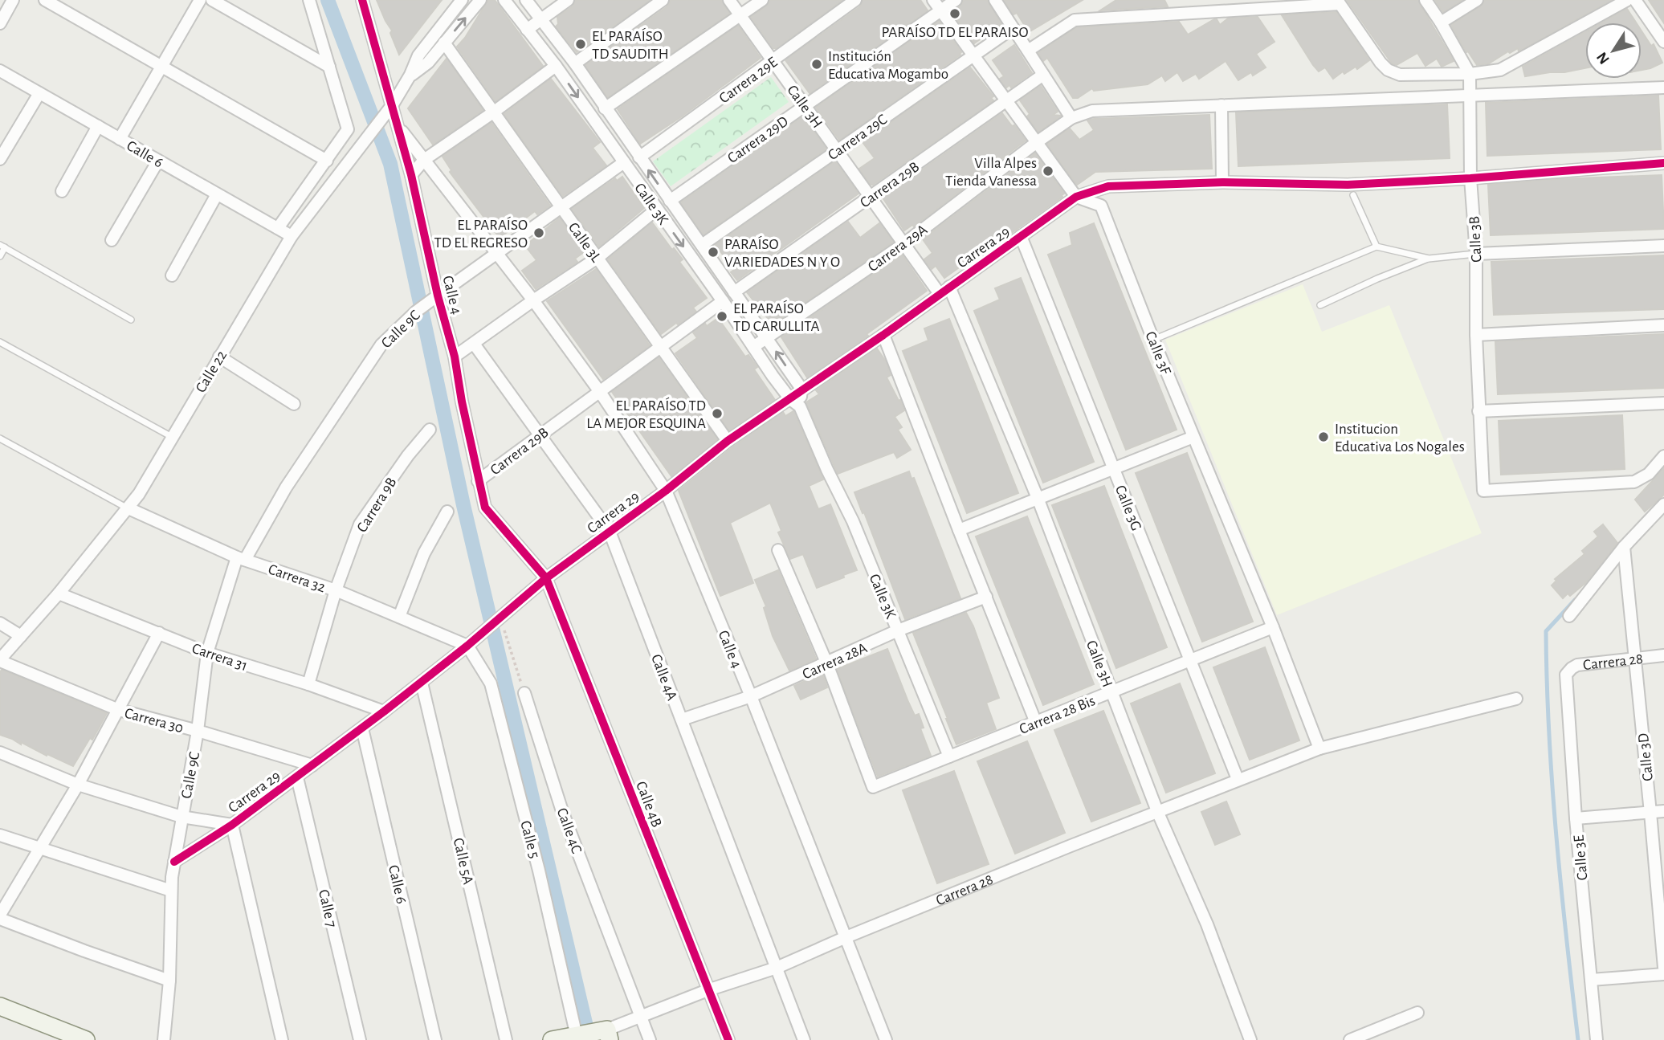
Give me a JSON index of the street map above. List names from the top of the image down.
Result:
{
  "streets": {
    "street": [
      "Carrera 29E",
      "Calle 3H",
      "Carrera 29C",
      "Carrera 29D",
      "Calle 6",
      "Carrera 29B",
      "Calle 3K",
      "Calle 3B",
      "Calle 3L",
      "Carrera 29",
      "Carrera 29A",
      "Calle 4",
      "Calle 9C",
      "Calle 3F",
      "Calle 22",
      "Carrera 9B",
      "Calle 3G",
      "Carrera 32",
      "Carrera 31",
      "Carrera 28A",
      "Carrera 28",
      "Calle 4A",
      "Carrera 28 Bis",
      "Carrera 30",
      "Calle 3D",
      "Calle 4B",
      "Calle 4C",
      "Calle 5",
      "Calle 3E",
      "Calle 5A",
      "Calle 7"
    ]
  },
  "crossings": [
    ["Carrera 29E", "Calle 3H"],
    ["Carrera 29E", "Calle 3K"],
    ["Calle 3H", "Carrera 29C"],
    ["Calle 3H", "Carrera 29D"],
    ["Calle 3H", "Carrera 29B"],
    ["Calle 3H", "Carrera 29"],
    ["Calle 3H", "Carrera 29A"],
    ["Calle 3H", "Carrera 28"],
    ["Calle 3H", "Carrera 28 Bis"],
    ["Carrera 29C", "Calle 3K"],
    ["Carrera 29D", "Calle 3K"],
    ["Calle 6", "Carrera 29"],
    ["Calle 6", "Calle 22"],
    ["Carrera 29B", "Calle 3K"],
    ["Carrera 29B", "Calle 3L"],
    ["Carrera 29B", "Calle 4"],
    ["Carrera 29B", "Calle 4A"],
    ["Calle 3K", "Carrera 29"],
    ["Calle 3K", "Carrera 29A"],
    ["Calle 3K", "Calle 9C"],
    ["Calle 3K", "Carrera 28A"],
    ["Calle 3K", "Carrera 28 Bis"],
    ["Calle 3B", "Carrera 29"],
    ["Calle 3B", "Carrera 29A"],
    ["Calle 3L", "Carrera 29"],
    ["Calle 3L", "Calle 9C"],
    ["Calle 3L", "Calle 22"],
    ["Carrera 29", "Calle 4"],
    ["Carrera 29", "Calle 9C"],
    ["Carrera 29", "Calle 3F"],
    ["Carrera 29", "Calle 3G"],
    ["Carrera 29", "Carrera 32"],
    ["Carrera 29", "Carrera 31"],
    ["Carrera 29", "Calle 4A"],
    ["Carrera 29", "Carrera 30"],
    ["Carrera 29", "Calle 4B"],
    ["Carrera 29", "Calle 5"],
    ["Carrera 29", "Calle 5A"],
    ["Carrera 29", "Calle 7"],
    ["Calle 4", "Calle 9C"],
    ["Calle 4", "Calle 22"],
    ["Calle 4", "Carrera 28A"],
    ["Calle 4", "Carrera 28"],
    ["Calle 4", "Calle 4B"],
    ["Calle 9C", "Carrera 32"],
    ["Calle 9C", "Carrera 31"],
    ["Calle 9C", "Carrera 30"],
    ["Calle 3F", "Carrera 28"],
    ["Calle 3F", "Carrera 28 Bis"],
    ["Calle 22", "Carrera 32"],
    ["Calle 22", "Carrera 31"],
    ["Calle 22", "Carrera 30"],
    ["Carrera 9B", "Carrera 32"],
    ["Carrera 9B", "Carrera 31"],
    ["Calle 3G", "Carrera 28"],
    ["Calle 3G", "Carrera 28 Bis"],
    ["Carrera 32", "Calle 5"],
    ["Carrera 28A", "Calle 4A"],
    ["Carrera 28A", "Carrera 28 Bis"],
    ["Carrera 28", "Calle 4A"],
    ["Carrera 28", "Calle 3D"],
    ["Carrera 28", "Calle 4B"],
    ["Carrera 28", "Calle 4C"],
    ["Carrera 28", "Calle 5"],
    ["Carrera 28", "Calle 3E"]
  ],
  "places": [
    "PARAÍSO TD EL PARAISO",
    "EL PARAÍSO TD SAUDITH",
    "Institución Educativa Mogambo",
    "Villa Alpes Tienda Vanessa",
    "EL PARAÍSO TD EL REGRESO",
    "PARAÍSO VARIEDADES N Y O",
    "EL PARAÍSO TD CARULLITA",
    "EL PARAÍSO TD LA MEJOR ESQUINA",
    "Institucion Educativa Los Nogales"
  ],
  "north": "bottom left"
}
